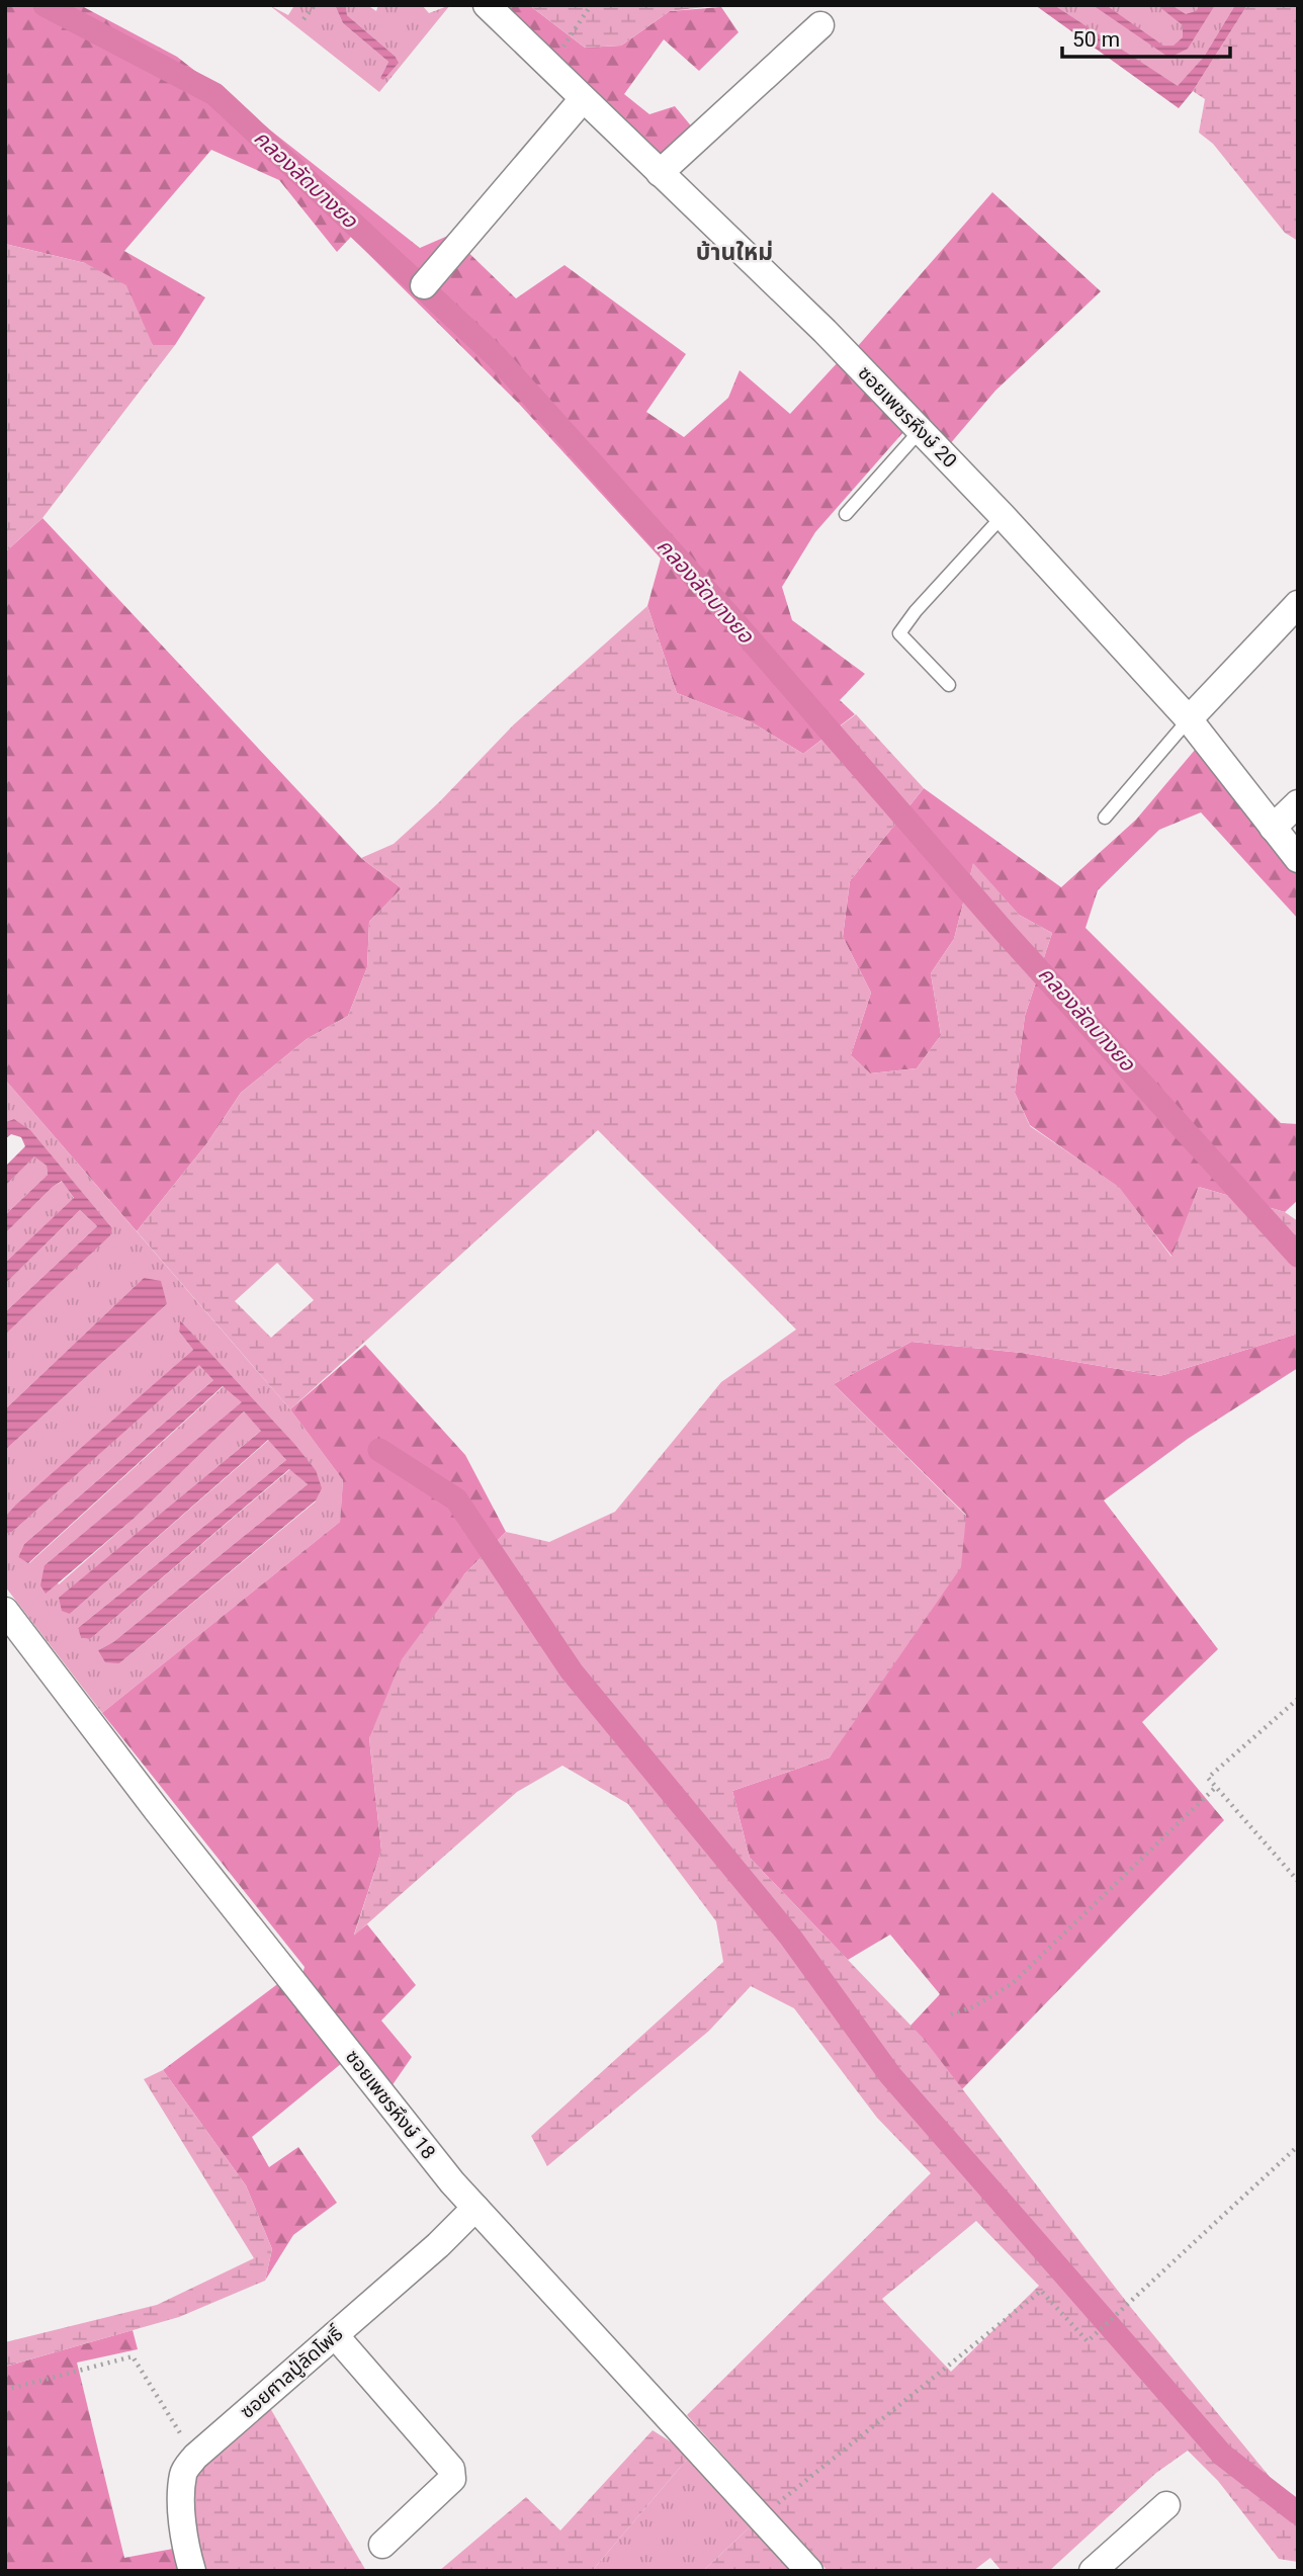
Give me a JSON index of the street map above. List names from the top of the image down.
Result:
{
  "streets": {
    "street": ["ซอยเพชรหึงษ์ 20", "ซอยเพชรหึงษ์ 18", "ซอยศาลปู่ลัดโพธิ์"]
  },
  "crossings": [
    ["ซอยเพชรหึงษ์ 18", "ซอยศาลปู่ลัดโพธิ์"]
  ],
  "districts": ["บ้านใหม่"],
  "water": ["คลองลัดบางยอ"],
  "scale_bar": "50 m"
}
